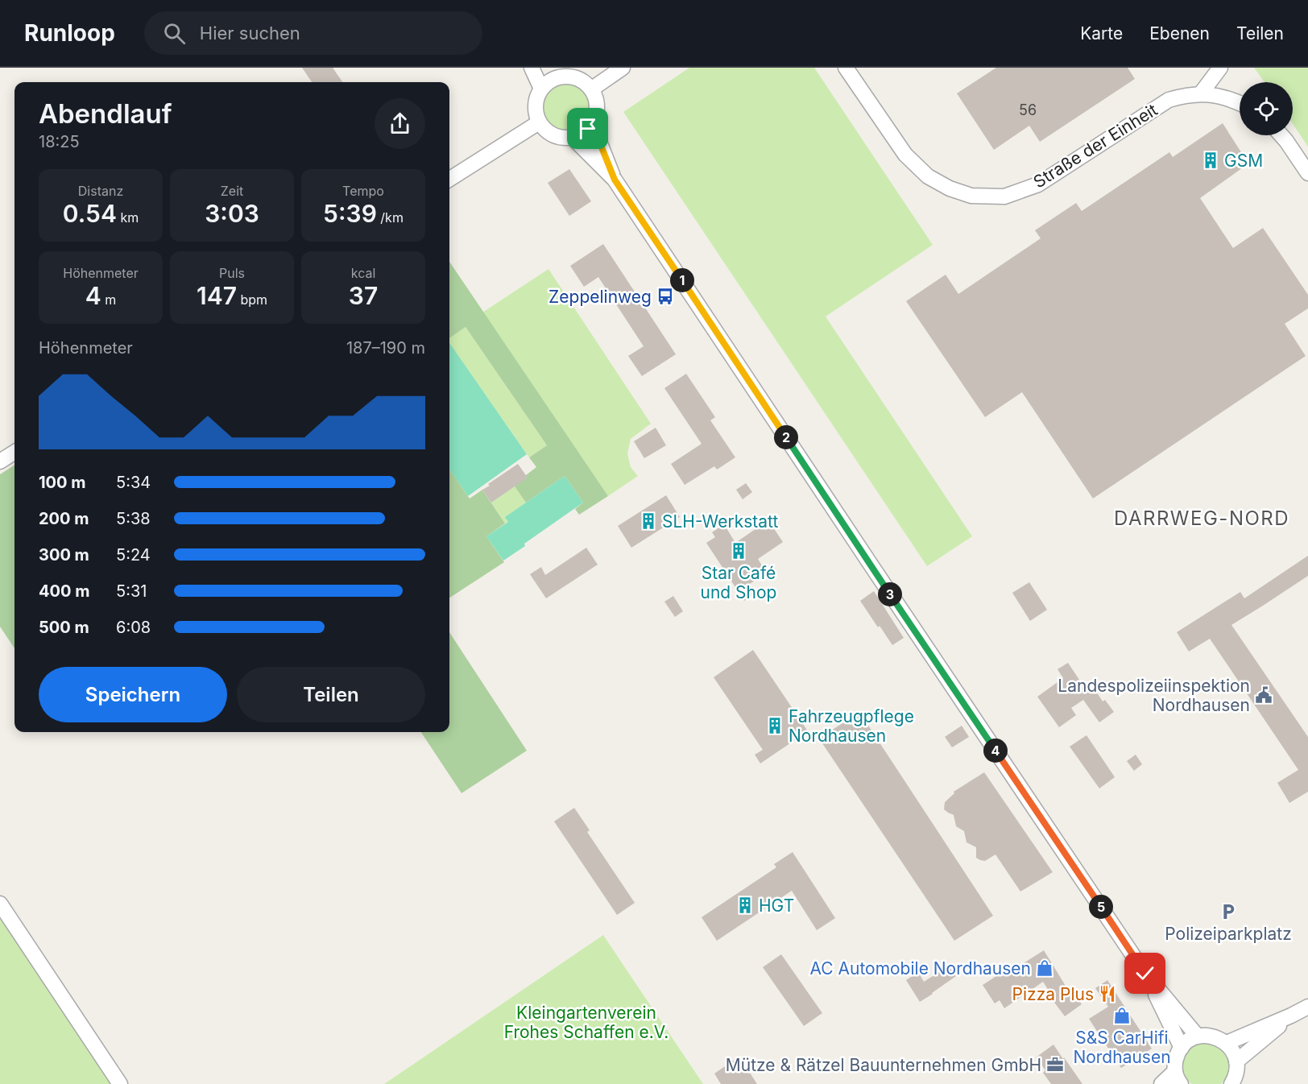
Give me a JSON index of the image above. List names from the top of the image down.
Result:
{
  "streets": {
    "street": ["Straße der Einheit"]
  },
  "districts": ["DARRWEG-NORD"],
  "parks": ["Kleingartenverein Frohes Schaffen e.V."],
  "places": {
    "building": [
      "GSM",
      "SLH-Werkstatt",
      "Star Café und Shop",
      "Fahrzeugpflege Nordhausen",
      "HGT"
    ],
    "bus stop": ["Zeppelinweg"],
    "public building": ["Landespolizeiinspektion Nordhausen"],
    "parking": ["Polizeiparkplatz"],
    "shop": ["AC Automobile Nordhausen", "S&S CarHifi Nordhausen"],
    "restaurant": ["Pizza Plus"],
    "office": ["Mütze & Rätzel Bauunternehmen GmbH"]
  },
  "house_numbers": ["56"],
  "page": {
    "header": "Runloop",
    "search": "Hier suchen",
    "nav": ["Karte", "Ebenen", "Teilen"],
    "heading": ["Abendlauf", "18:25"],
    "stats": [
      ["Distanz", "0.54 km"],
      ["Zeit", "3:03"],
      ["Tempo", "5:39 /km"],
      ["Höhenmeter", "4 m"],
      ["Puls", "147 bpm"],
      ["kcal", "37"]
    ],
    "pins": [
      "1",
      "2",
      "3",
      "4",
      "5"
    ],
    "chart": ["Höhenmeter", "187–190 m"],
    "list": [
      {
        "name": "100 m",
        "note": "5:34"
      },
      {
        "name": "200 m",
        "note": "5:38"
      },
      {
        "name": "300 m",
        "note": "5:24"
      },
      {
        "name": "400 m",
        "note": "5:31"
      },
      {
        "name": "500 m",
        "note": "6:08"
      }
    ],
    "buttons": ["Speichern", "Teilen"]
  }
}
